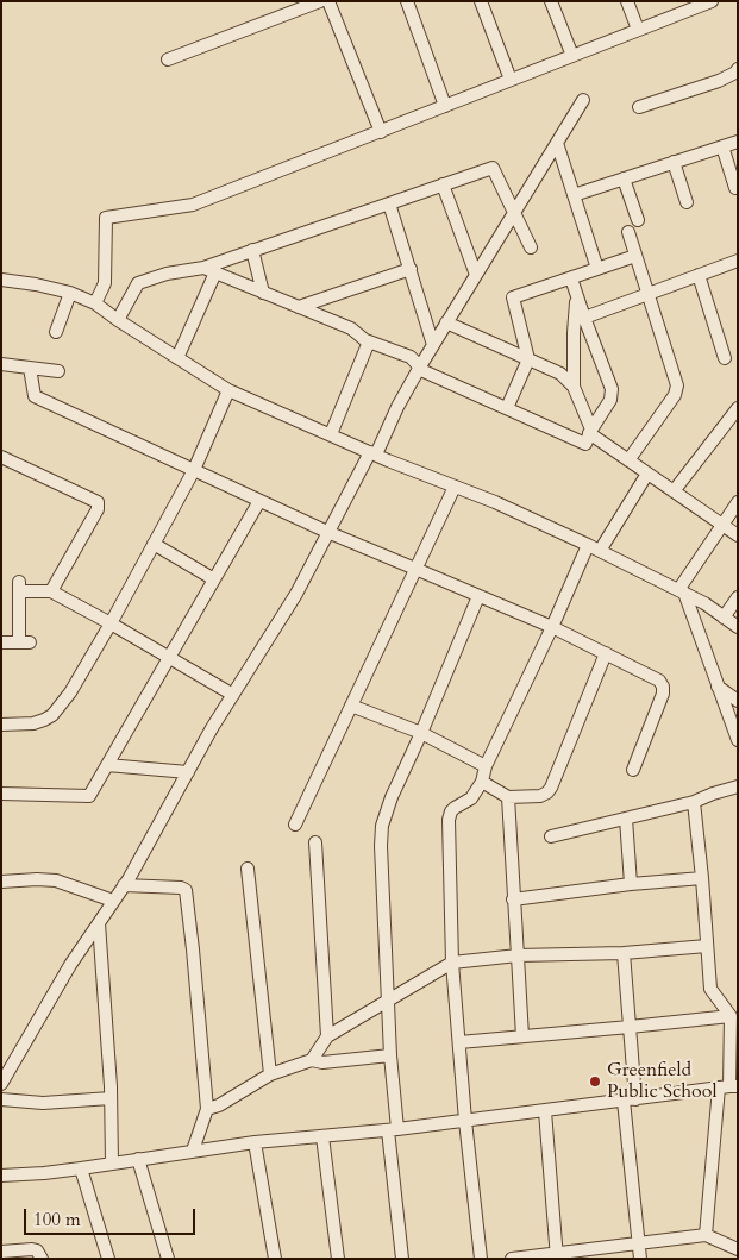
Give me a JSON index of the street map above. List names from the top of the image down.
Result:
{
  "places": ["Greenfield Public School"],
  "scale_bar": "100 m"
}
